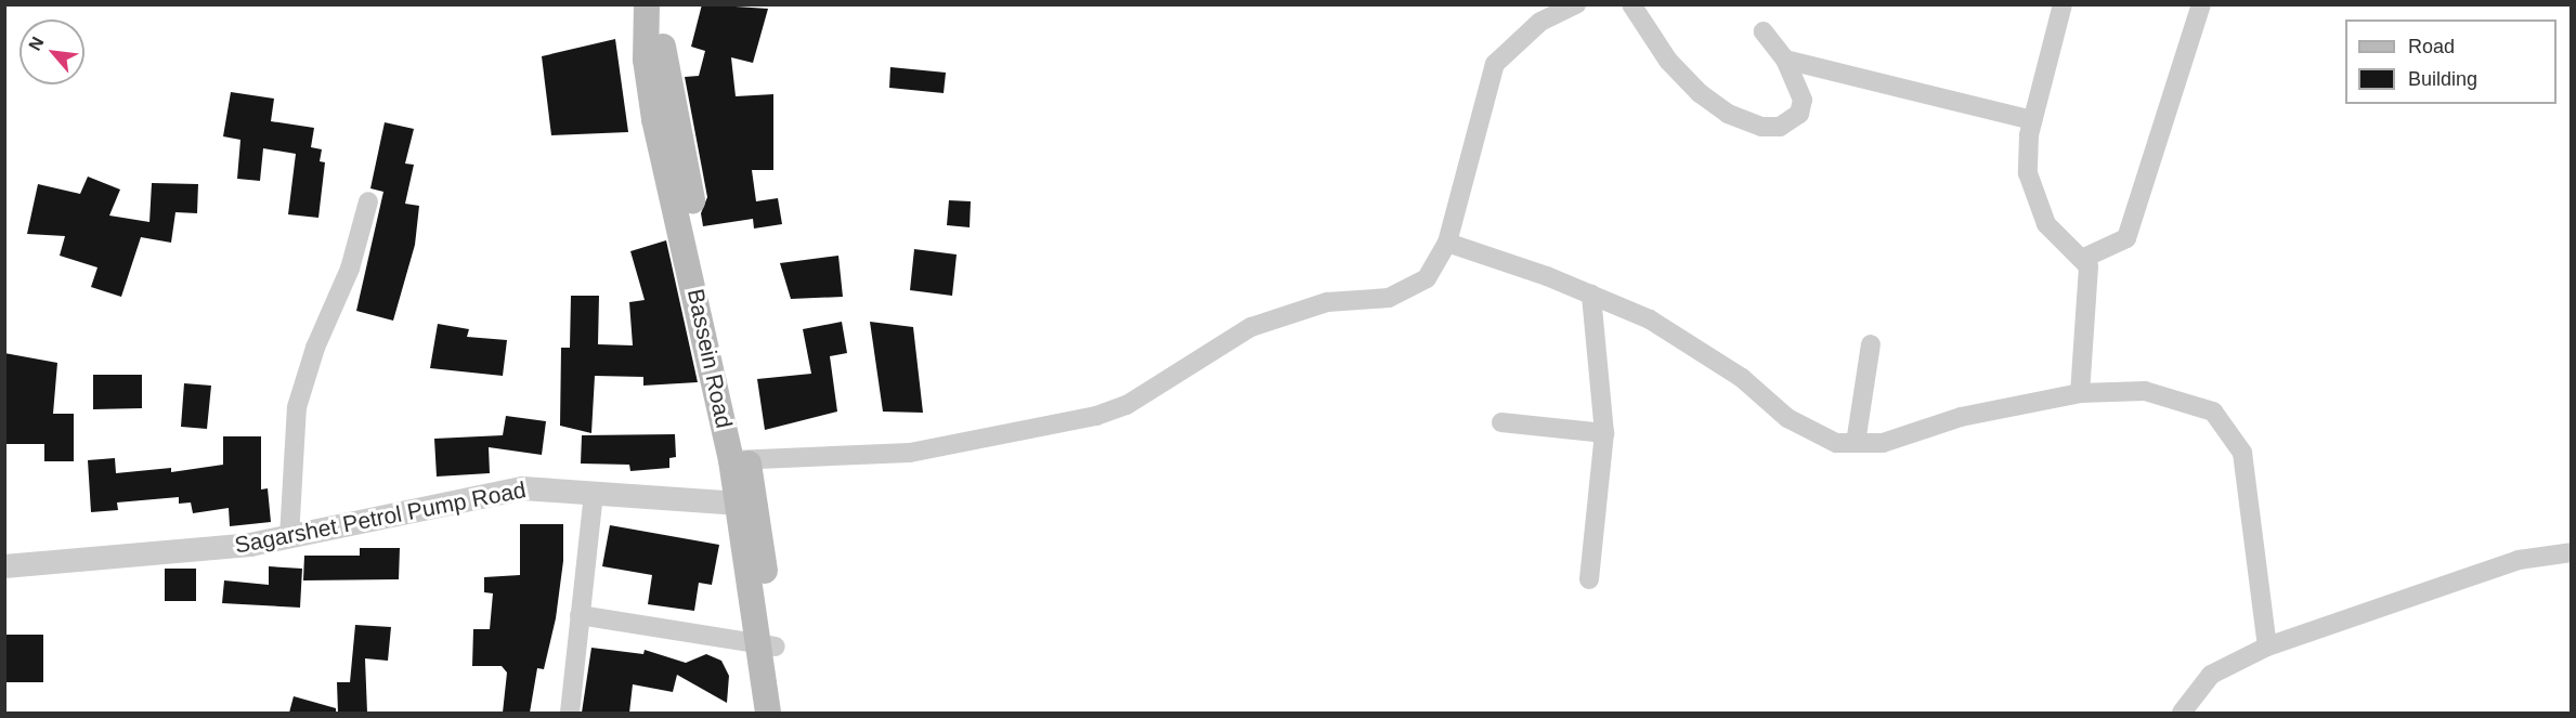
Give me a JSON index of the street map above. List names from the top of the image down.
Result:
{
  "streets": {
    "main road": ["Bassein Road"],
    "street": ["Sagarshet Petrol Pump Road"]
  },
  "crossings": [
    ["Bassein Road", "Sagarshet Petrol Pump Road"]
  ],
  "legend": ["Road", "Building"],
  "north": "top left"
}
